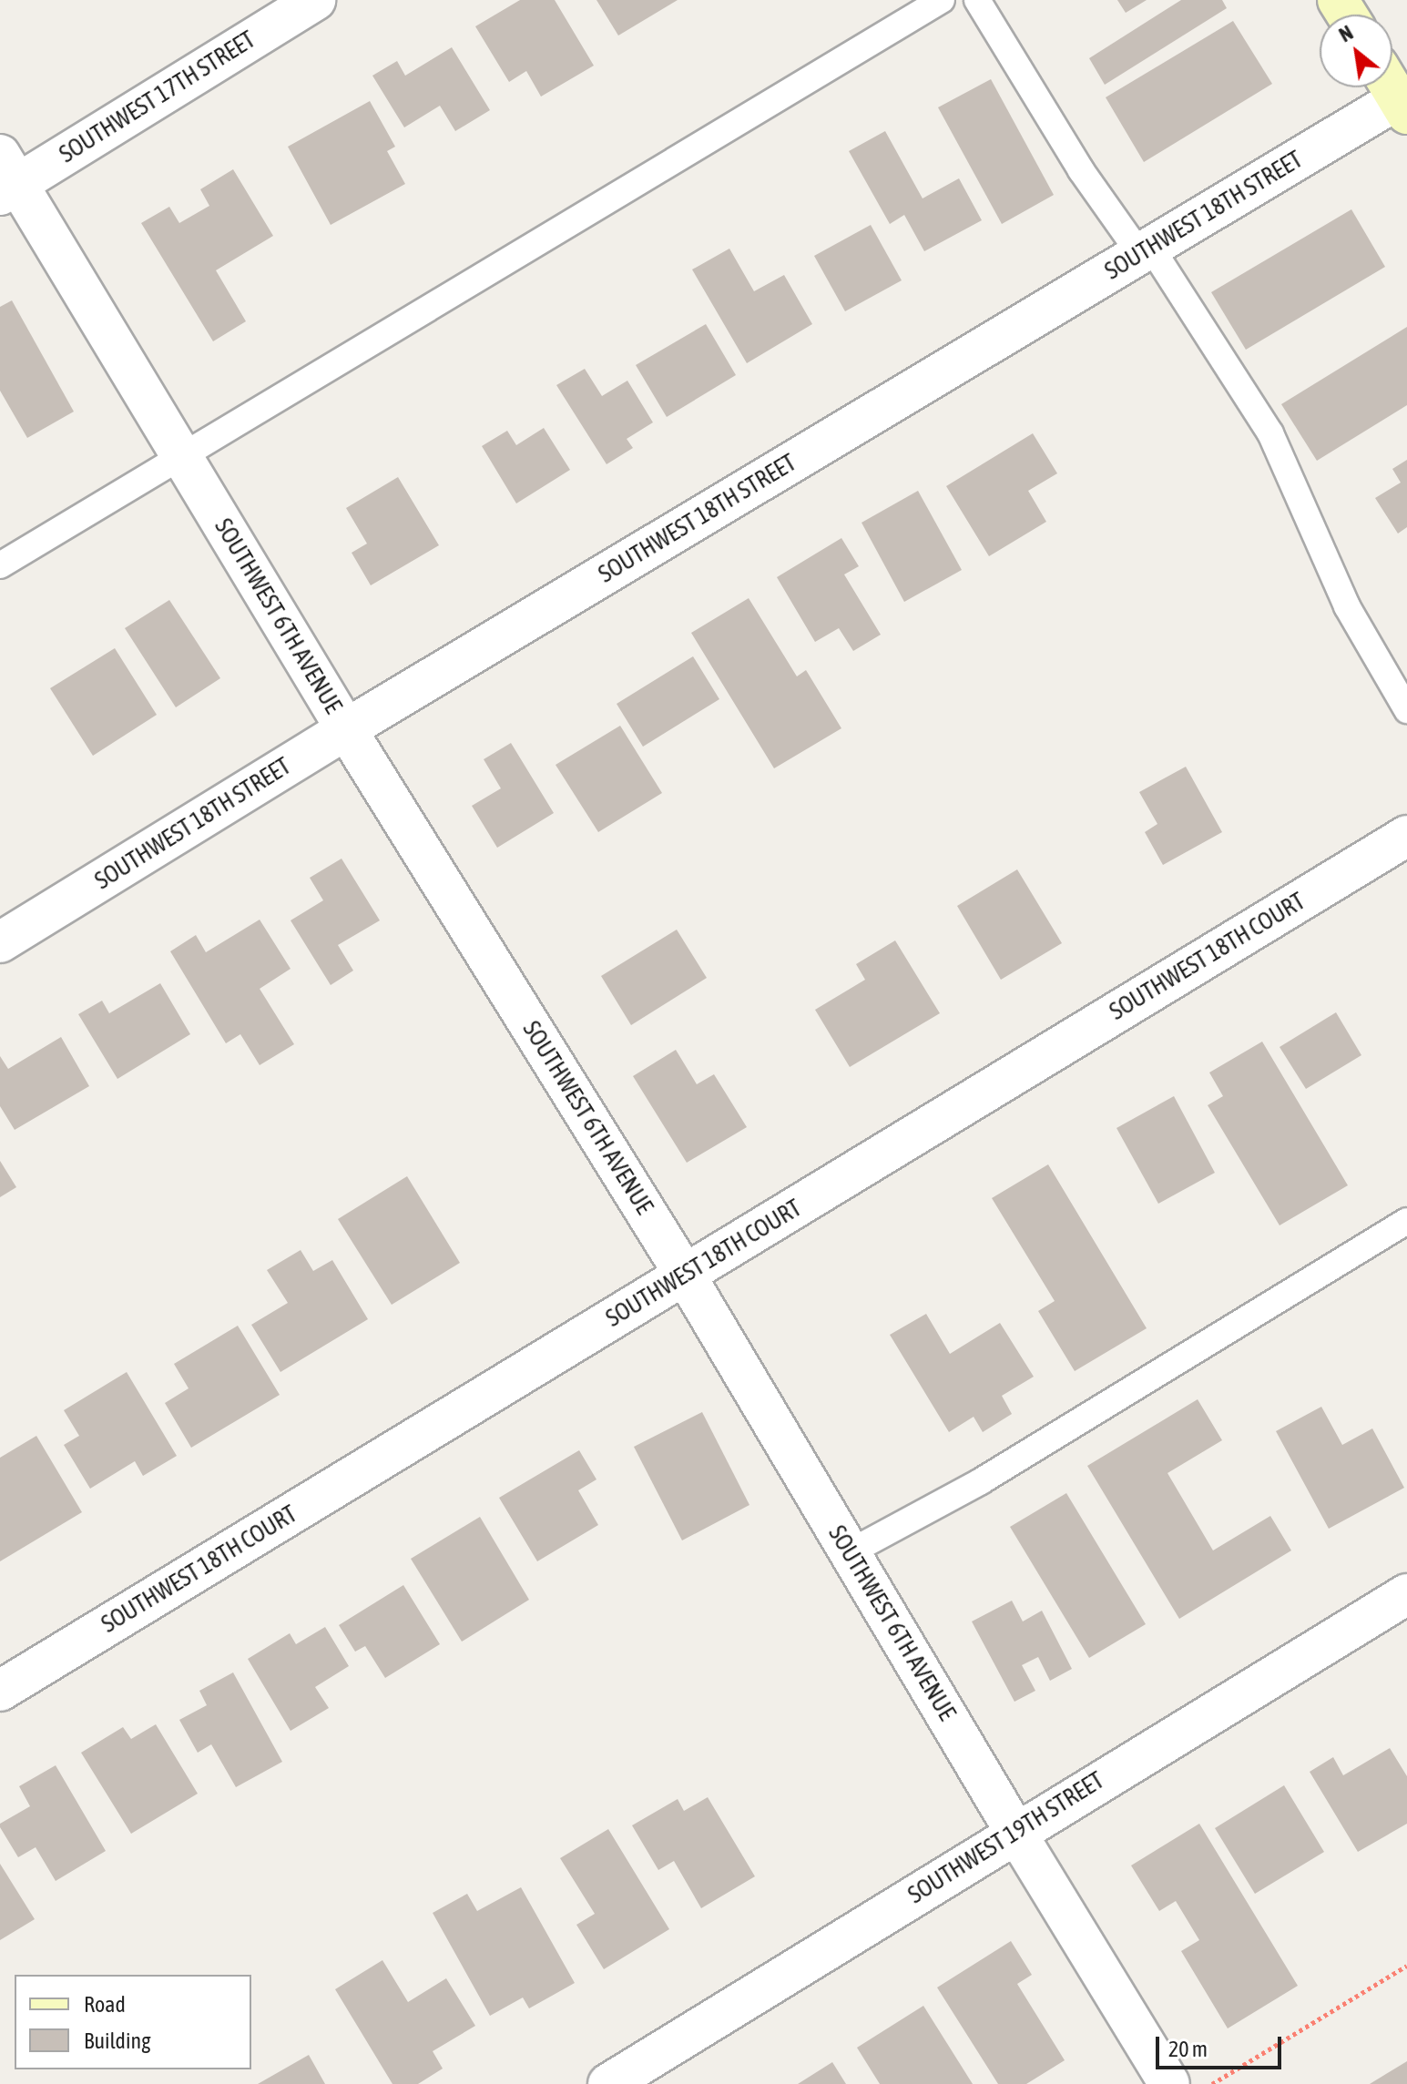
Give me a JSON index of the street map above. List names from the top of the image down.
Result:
{
  "streets": {
    "street": [
      "SOUTHWEST 17TH STREET",
      "SOUTHWEST 18TH STREET",
      "SOUTHWEST 6TH AVENUE",
      "SOUTHWEST 18TH COURT",
      "SOUTHWEST 19TH STREET"
    ]
  },
  "crossings": [
    ["SOUTHWEST 17TH STREET", "SOUTHWEST 6TH AVENUE"],
    ["SOUTHWEST 18TH STREET", "SOUTHWEST 6TH AVENUE"],
    ["SOUTHWEST 6TH AVENUE", "SOUTHWEST 18TH COURT"],
    ["SOUTHWEST 6TH AVENUE", "SOUTHWEST 19TH STREET"]
  ],
  "legend": ["Road", "Building"],
  "scale_bar": "20 m",
  "north": "top left"
}
